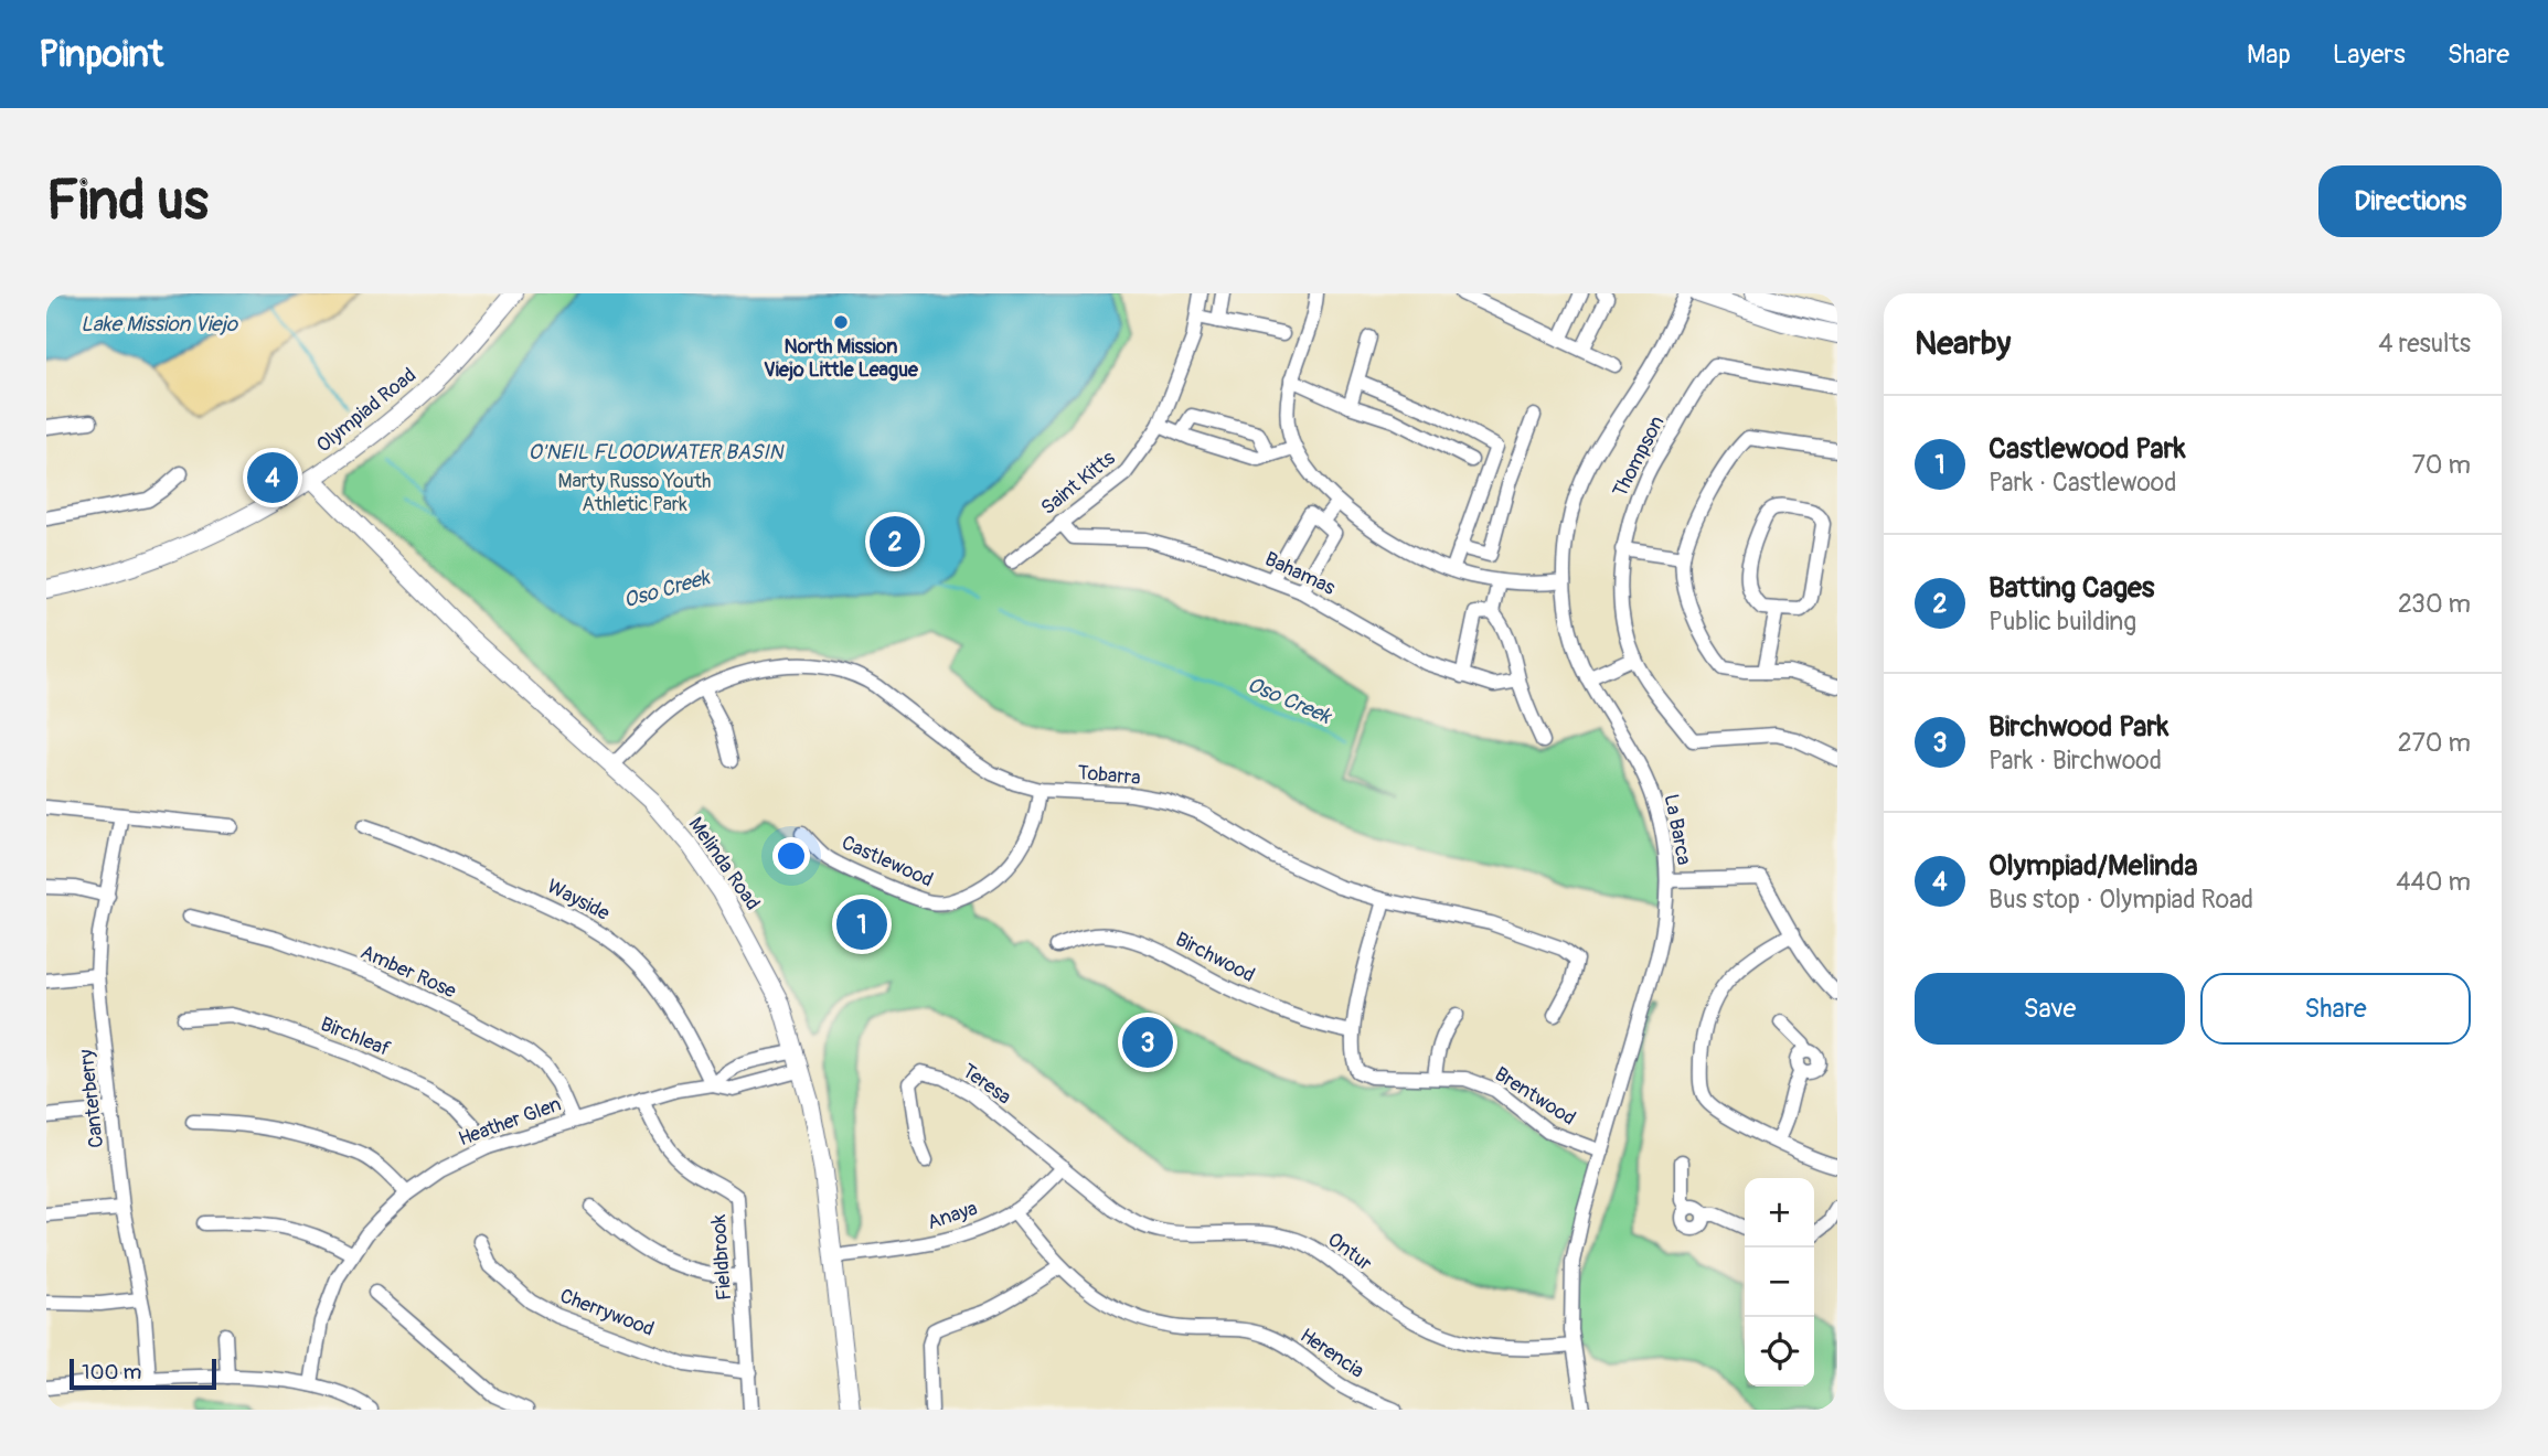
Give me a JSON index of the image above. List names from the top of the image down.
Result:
{
  "streets": {
    "main road": ["Olympiad Road", "Melinda Road"],
    "street": [
      "Thompson",
      "Saint Kitts",
      "Bahamas",
      "Tobarra",
      "La Barca",
      "Castlewood",
      "Wayside",
      "Birchwood",
      "Amber Rose",
      "Birchleaf",
      "Teresa",
      "Brentwood",
      "Canterberry",
      "Heather Glen",
      "Anaya",
      "Ontur",
      "Fieldbrook",
      "Cherrywood",
      "Herencia"
    ]
  },
  "crossings": [
    ["Olympiad Road", "Melinda Road"],
    ["Saint Kitts", "Bahamas"],
    ["Tobarra", "Castlewood"],
    ["Tobarra", "Melinda Road"],
    ["La Barca", "Brentwood"],
    ["La Barca", "Ontur"],
    ["Melinda Road", "Heather Glen"],
    ["Melinda Road", "Anaya"],
    ["Wayside", "Heather Glen"],
    ["Birchwood", "Brentwood"],
    ["Amber Rose", "Heather Glen"],
    ["Birchleaf", "Heather Glen"],
    ["Teresa", "Anaya"],
    ["Teresa", "Ontur"],
    ["Heather Glen", "Fieldbrook"],
    ["Anaya", "Ontur"],
    ["Anaya", "Herencia"],
    ["Fieldbrook", "Cherrywood"]
  ],
  "water": ["Lake Mission Viejo", "O'NEIL FLOODWATER BASIN", "Oso Creek"],
  "parks": ["Marty Russo Youth Athletic Park"],
  "places": ["North Mission Viejo Little League"],
  "scale_bar": "100 m",
  "page": {
    "header": "Pinpoint",
    "nav": ["Map", "Layers", "Share"],
    "buttons": [
      "Directions",
      ["Save", "Share"]
    ],
    "title": "Find us",
    "heading": ["Nearby", "4 results"],
    "list": [
      {
        "mark": "1",
        "name": "Castlewood Park",
        "note": "Park · Castlewood",
        "value": "70 m"
      },
      {
        "mark": "2",
        "name": "Batting Cages",
        "note": "Public building",
        "value": "230 m"
      },
      {
        "mark": "3",
        "name": "Birchwood Park",
        "note": "Park · Birchwood",
        "value": "270 m"
      },
      {
        "mark": "4",
        "name": "Olympiad/Melinda",
        "note": "Bus stop · Olympiad Road",
        "value": "440 m"
      }
    ],
    "pins": [
      "4",
      "2",
      "1",
      "3"
    ],
    "map_buttons": ["+", "−"],
    "scale": "100 m"
  }
}
